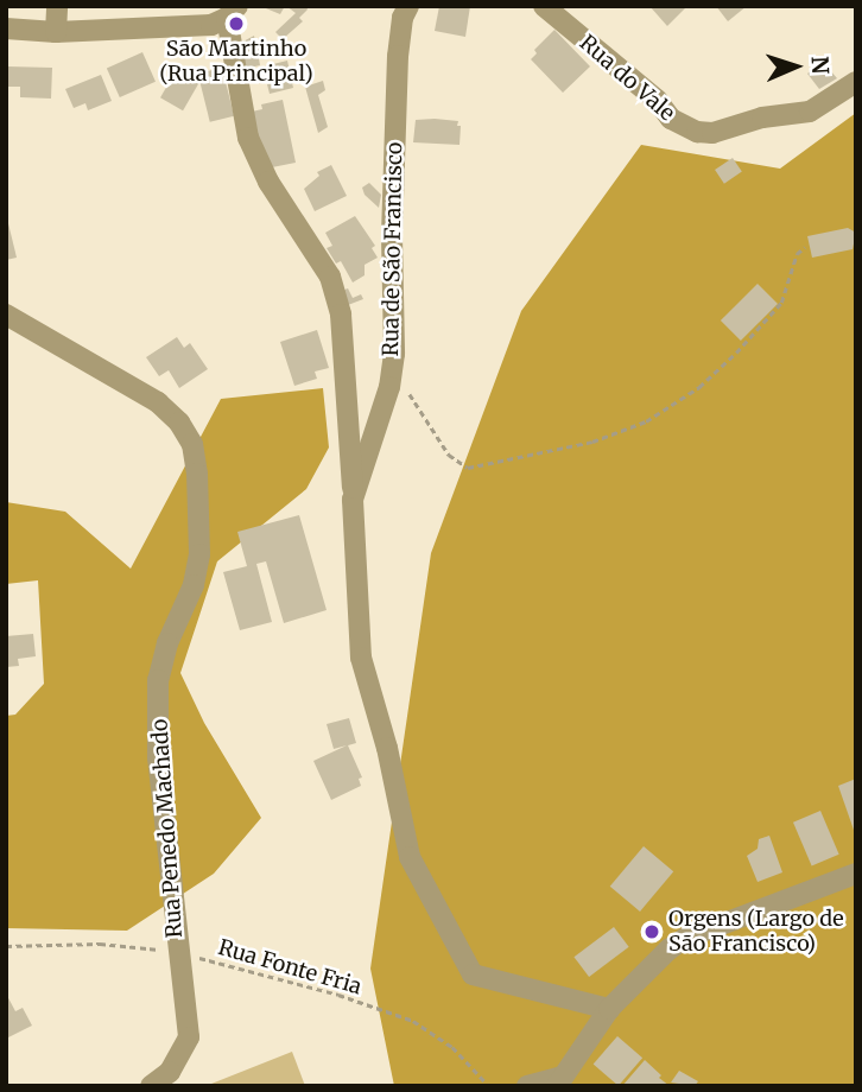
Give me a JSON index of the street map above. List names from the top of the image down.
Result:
{
  "streets": {
    "street": ["Rua do Vale", "Rua de São Francisco", "Rua Penedo Machado"],
    "path": ["Rua Fonte Fria"]
  },
  "crossings": [
    ["Rua Penedo Machado", "Rua Fonte Fria"]
  ],
  "places": ["São Martinho (Rua Principal)", "Orgens (Largo de São Francisco)"],
  "north": "right"
}
